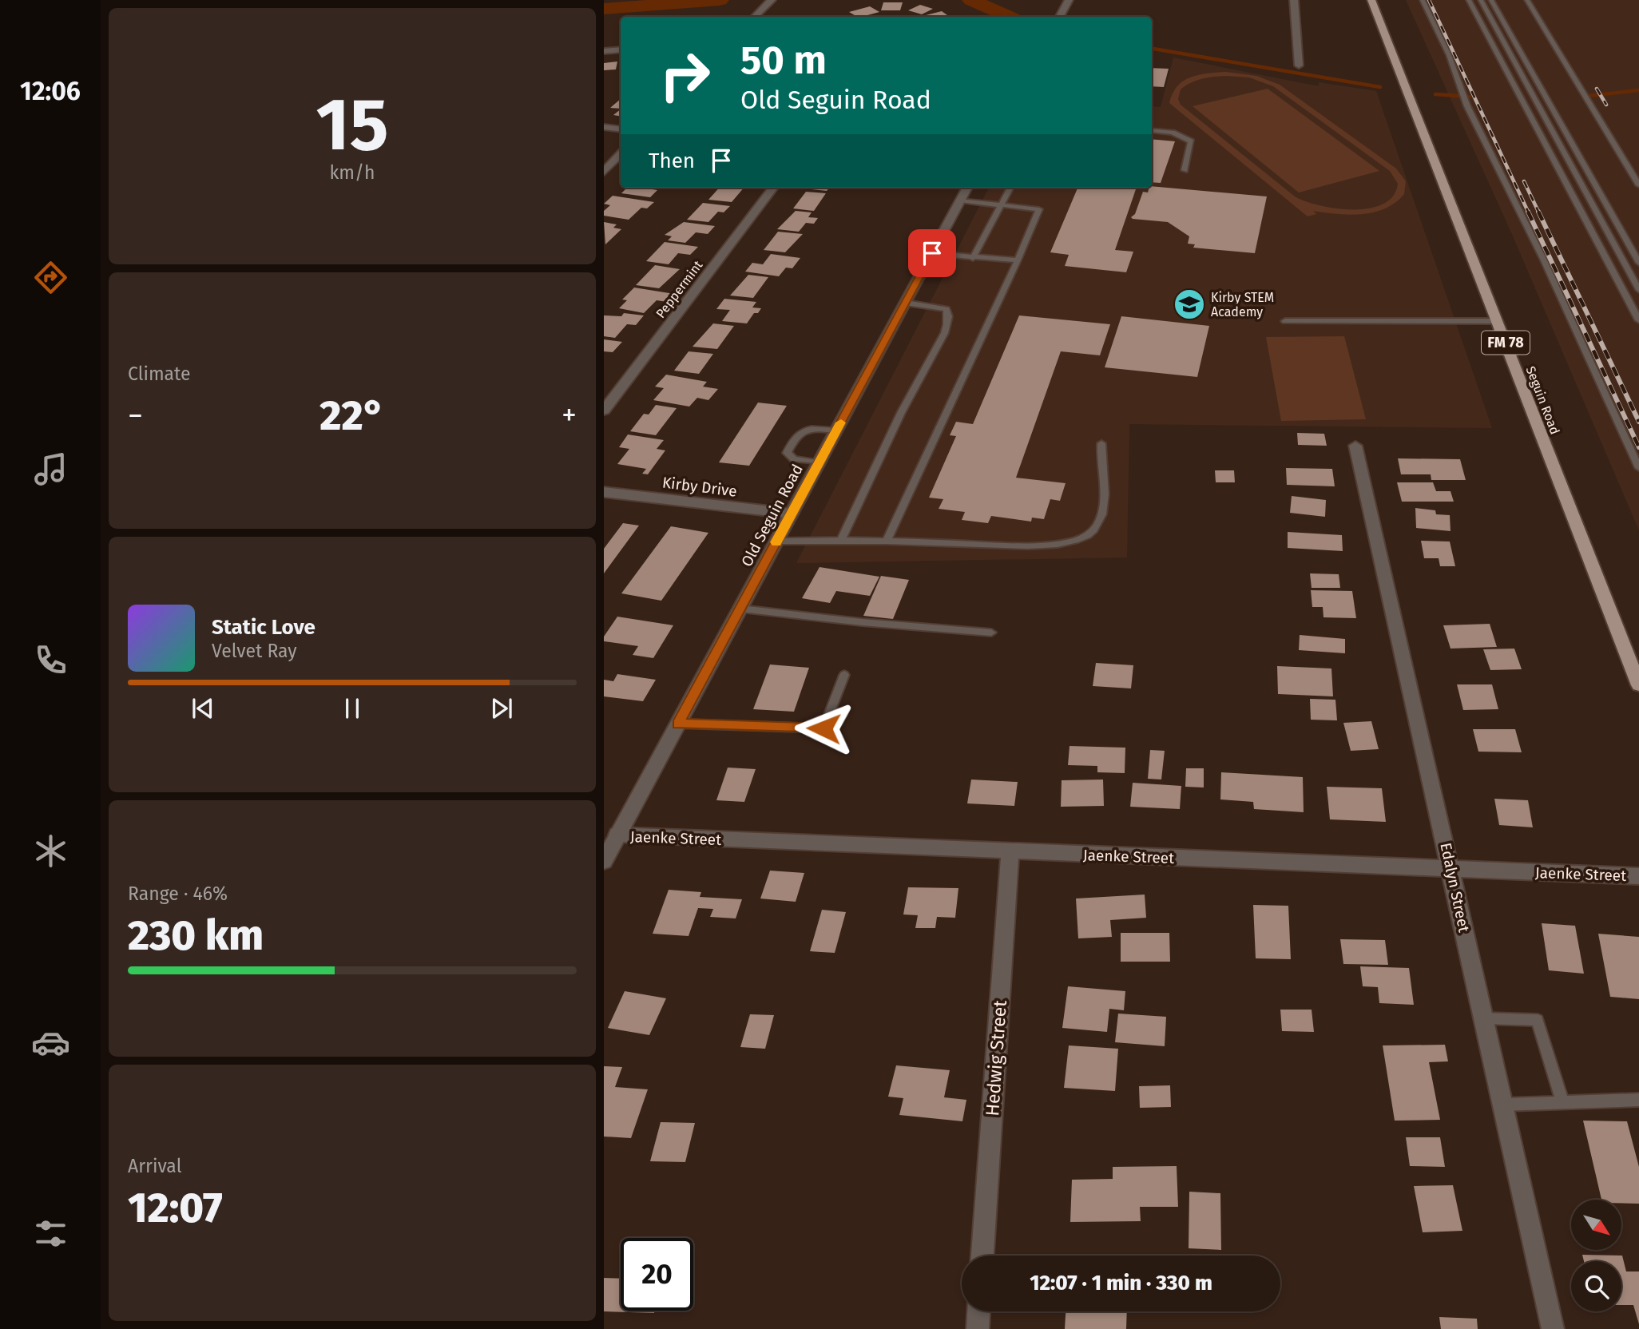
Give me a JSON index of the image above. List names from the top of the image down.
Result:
{
  "streets": {
    "main road": ["FM 78", "Seguin Road"],
    "street": [
      "Peppermint",
      "Kirby Drive",
      "Old Seguin Road",
      "Jaenke Street",
      "Edalyn Street",
      "Hedwig Street"
    ]
  },
  "crossings": [
    ["Kirby Drive", "Old Seguin Road"],
    ["Old Seguin Road", "Jaenke Street"],
    ["Jaenke Street", "Edalyn Street"],
    ["Jaenke Street", "Hedwig Street"]
  ],
  "places": {
    "school or university": ["Kirby STEM Academy"]
  },
  "north": "bottom right",
  "page": {
    "tabs": "12:06",
    "tile": [
      ["15", "km/h"],
      "Climate",
      ["Range · 46%", "230 km"],
      ["Arrival", "12:07"]
    ],
    "turn": ["50 m", "Old Seguin Road"],
    "then": "Then",
    "heat": ["−", "22°", "+"],
    "song": ["Static Love", "Velvet Ray"],
    "limit": "20",
    "trip": "12:07 · 1 min · 330 m"
  }
}
